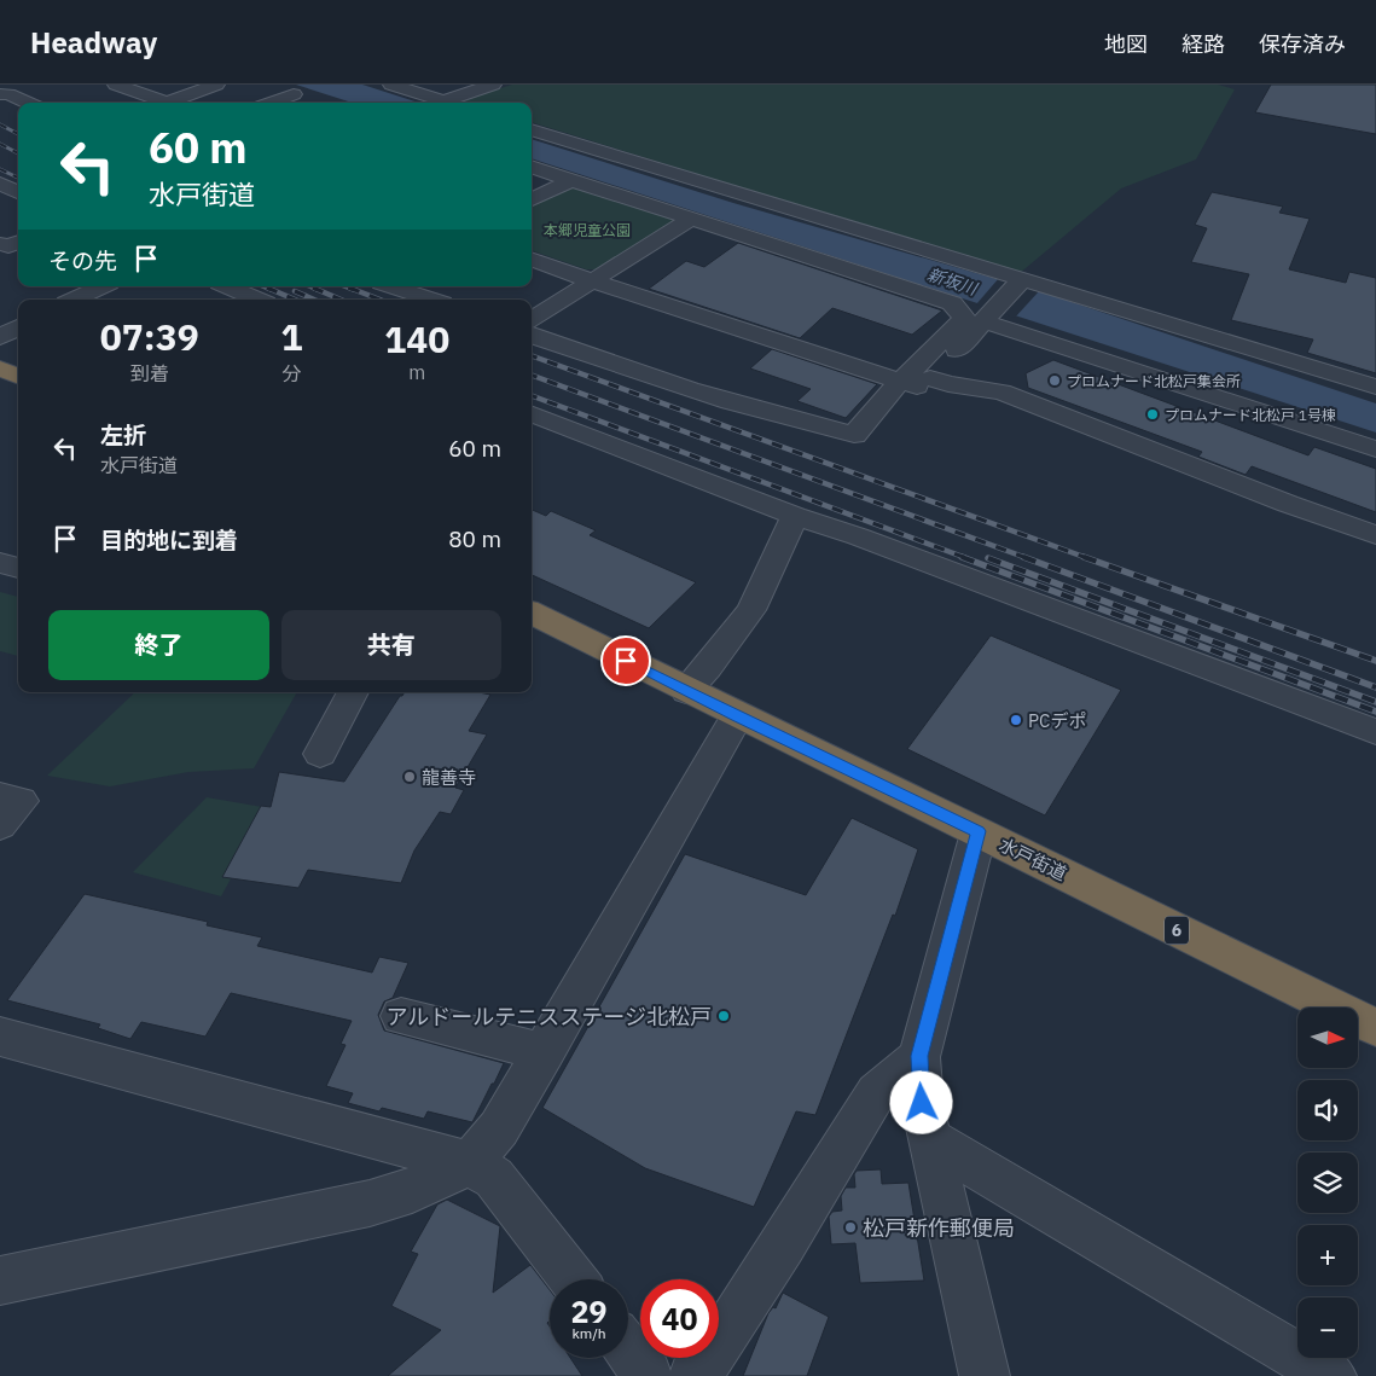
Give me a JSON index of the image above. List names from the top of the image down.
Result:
{
  "streets": {
    "highway": ["水戸街道", "6"]
  },
  "water": ["新坂川"],
  "parks": ["本郷児童公園"],
  "places": [
    "プロムナード北松戸集会所",
    "プロムナード北松戸 1号棟",
    "PCデポ",
    "龍善寺",
    "アルドールテニスステージ北松戸",
    "松戸新作郵便局"
  ],
  "north": "right",
  "page": {
    "header": "Headway",
    "nav": ["地図", "経路", "保存済み"],
    "turn": ["60 m", "水戸街道"],
    "then": "その先",
    "eta": [
      "07:39",
      "到着",
      "1",
      "分",
      "140",
      "m"
    ],
    "list": [
      {
        "name": "左折",
        "note": "水戸街道",
        "value": "60 m"
      },
      {
        "name": "目的地に到着",
        "value": "80 m"
      }
    ],
    "buttons": ["終了", "共有"],
    "map_buttons": ["+", "−"],
    "speed": "29 km/h",
    "limit": "40"
  }
}
